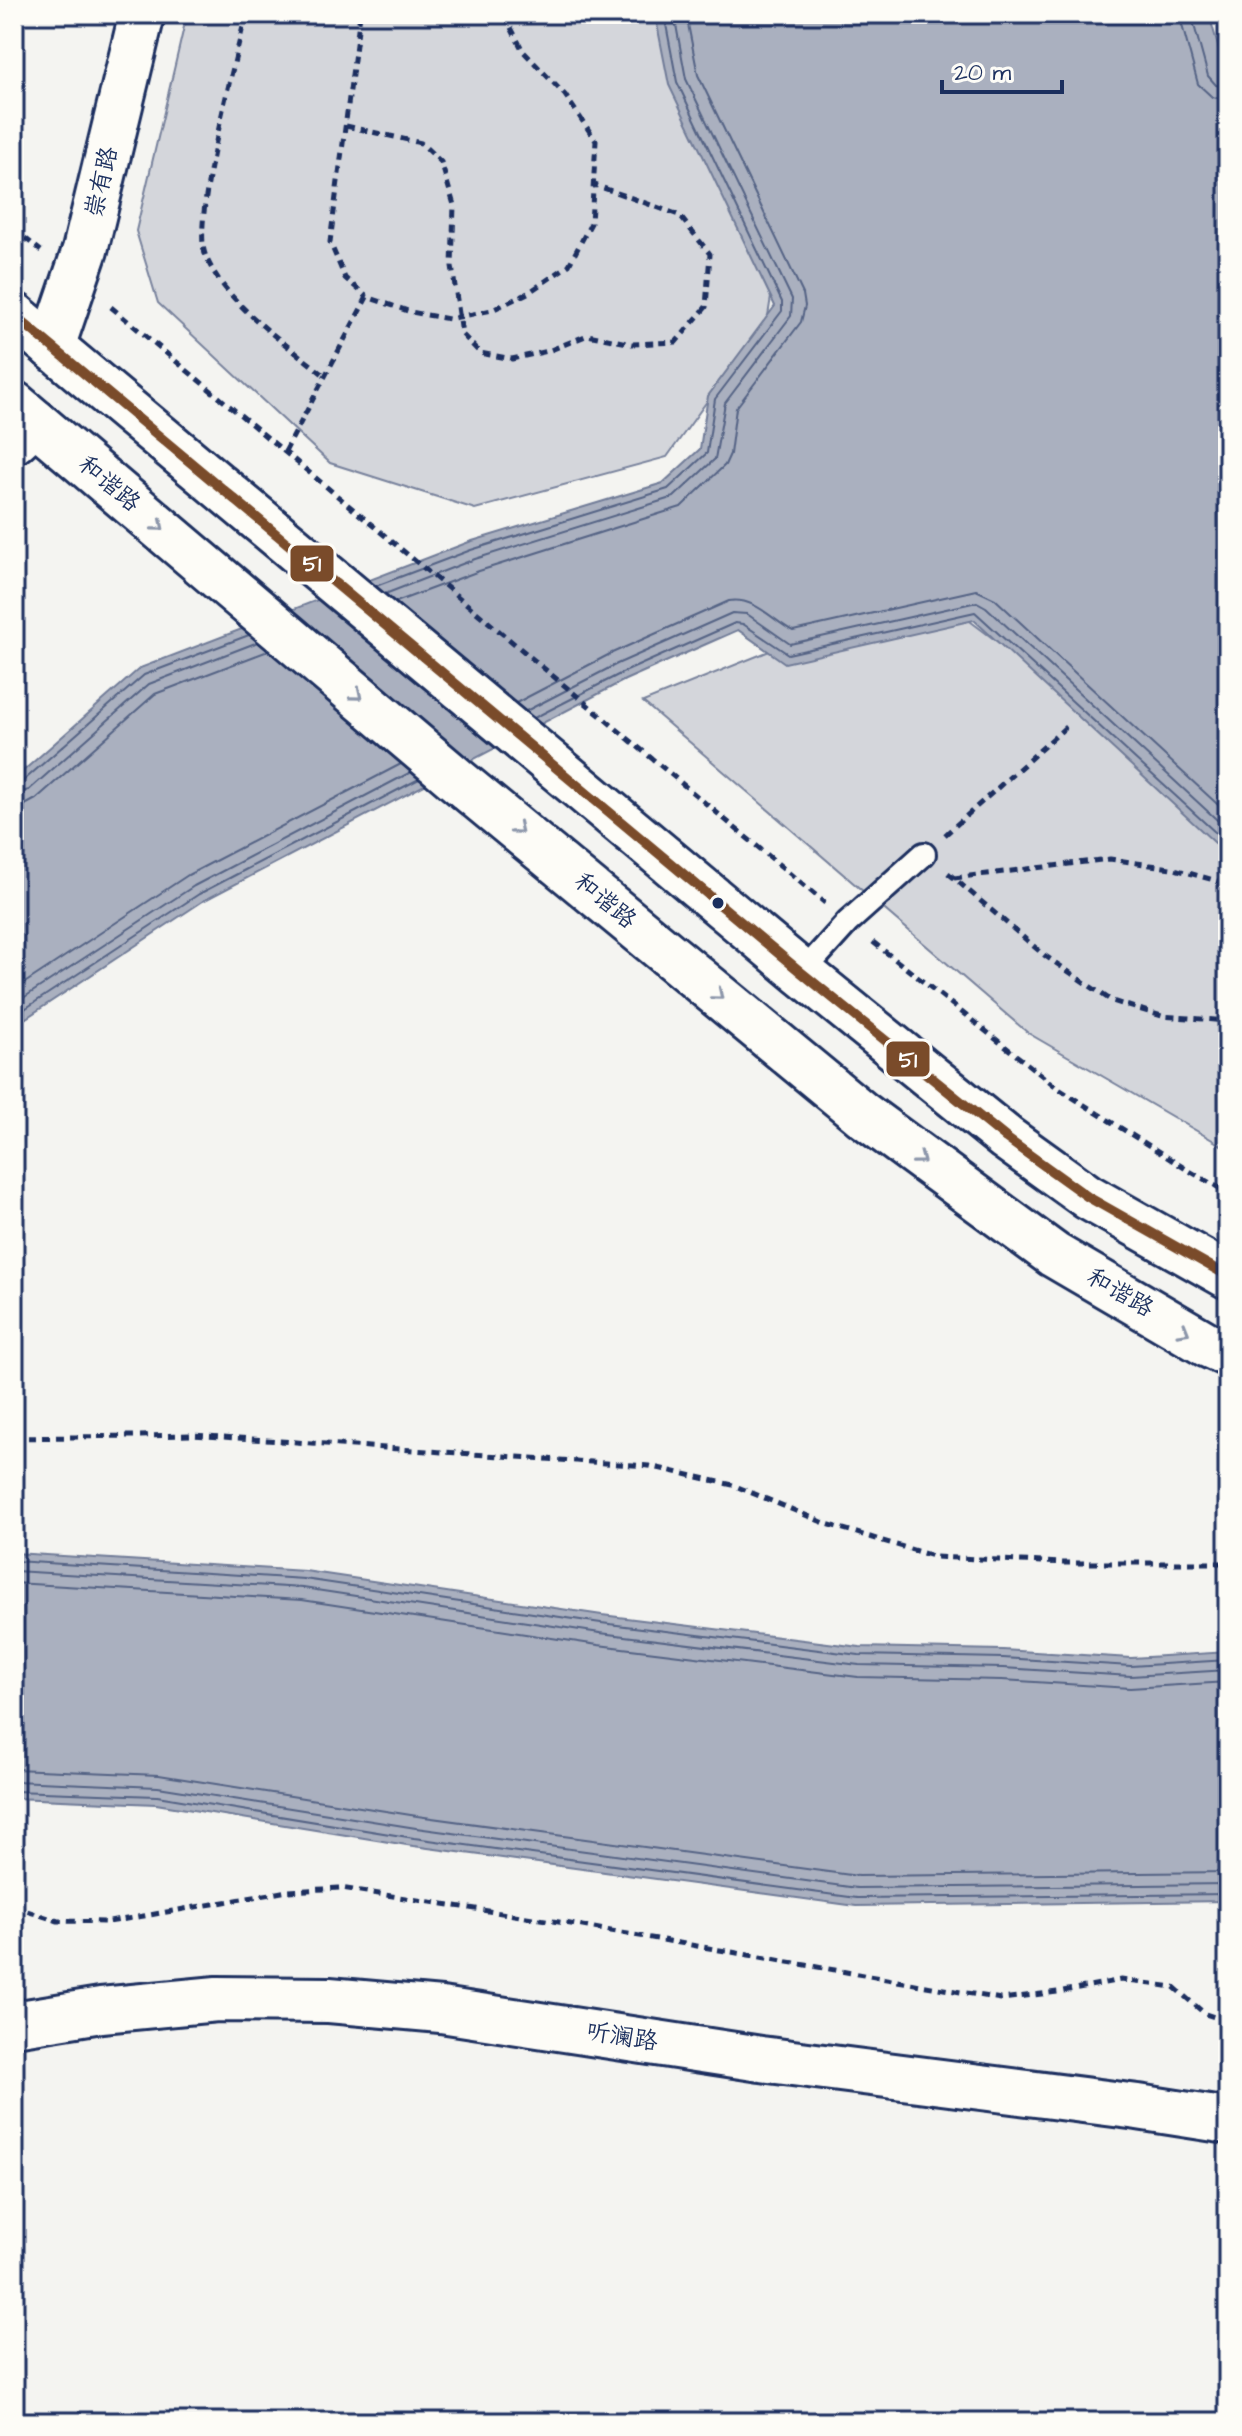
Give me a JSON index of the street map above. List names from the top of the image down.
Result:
{
  "streets": {
    "main road": ["崇有路", "和谐路", "听澜路"]
  },
  "lines": ["transit line 51"],
  "scale_bar": "20 m"
}
